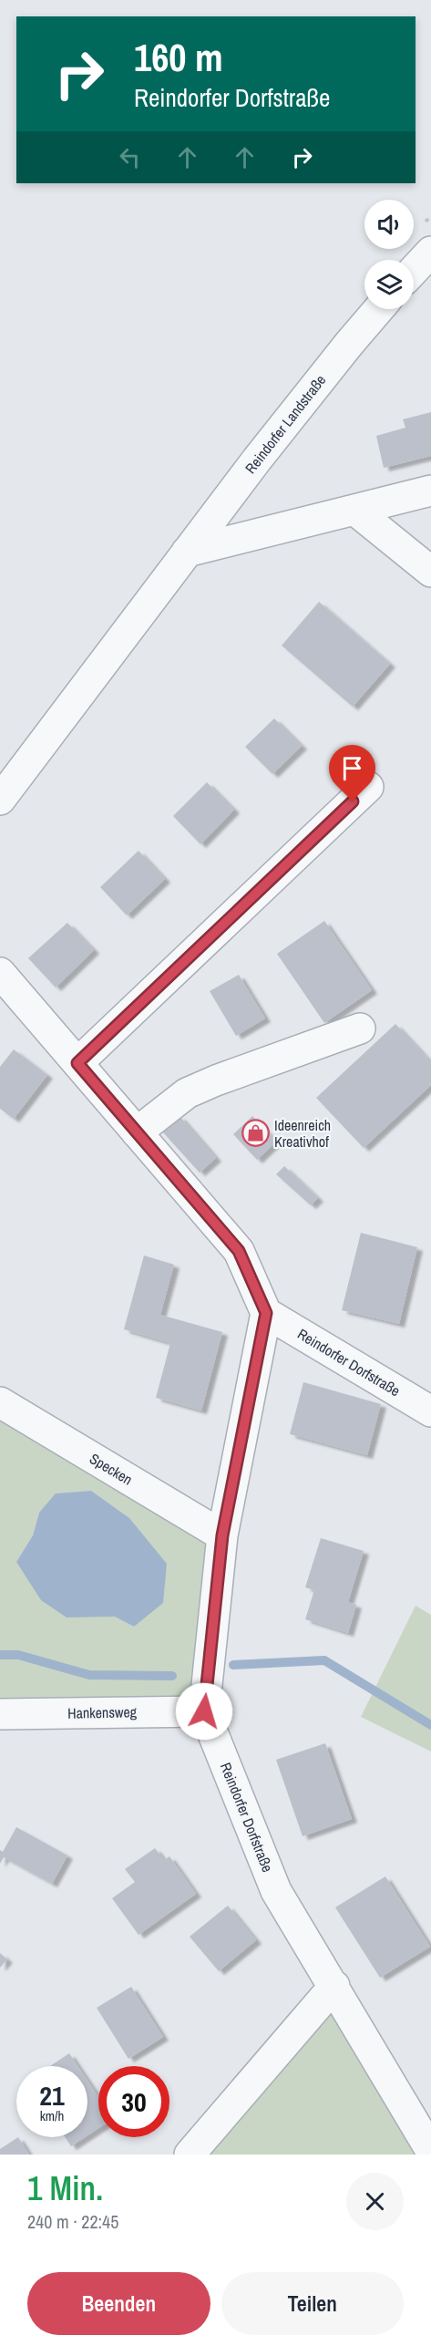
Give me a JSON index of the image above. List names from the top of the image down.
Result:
{
  "streets": {
    "street": [
      "Reindorfer Landstraße",
      "Reindorfer Dorfstraße",
      "Specken",
      "Hankensweg"
    ]
  },
  "crossings": [
    ["Reindorfer Dorfstraße", "Specken"],
    ["Reindorfer Dorfstraße", "Hankensweg"]
  ],
  "places": {
    "shop": ["Ideenreich Kreativhof"]
  },
  "page": {
    "turn": ["160 m", "Reindorfer Dorfstraße"],
    "speed": "21 km/h",
    "limit": "30",
    "heading": ["1 Min.", "240 m · 22:45"],
    "buttons": ["Beenden", "Teilen"]
  }
}
